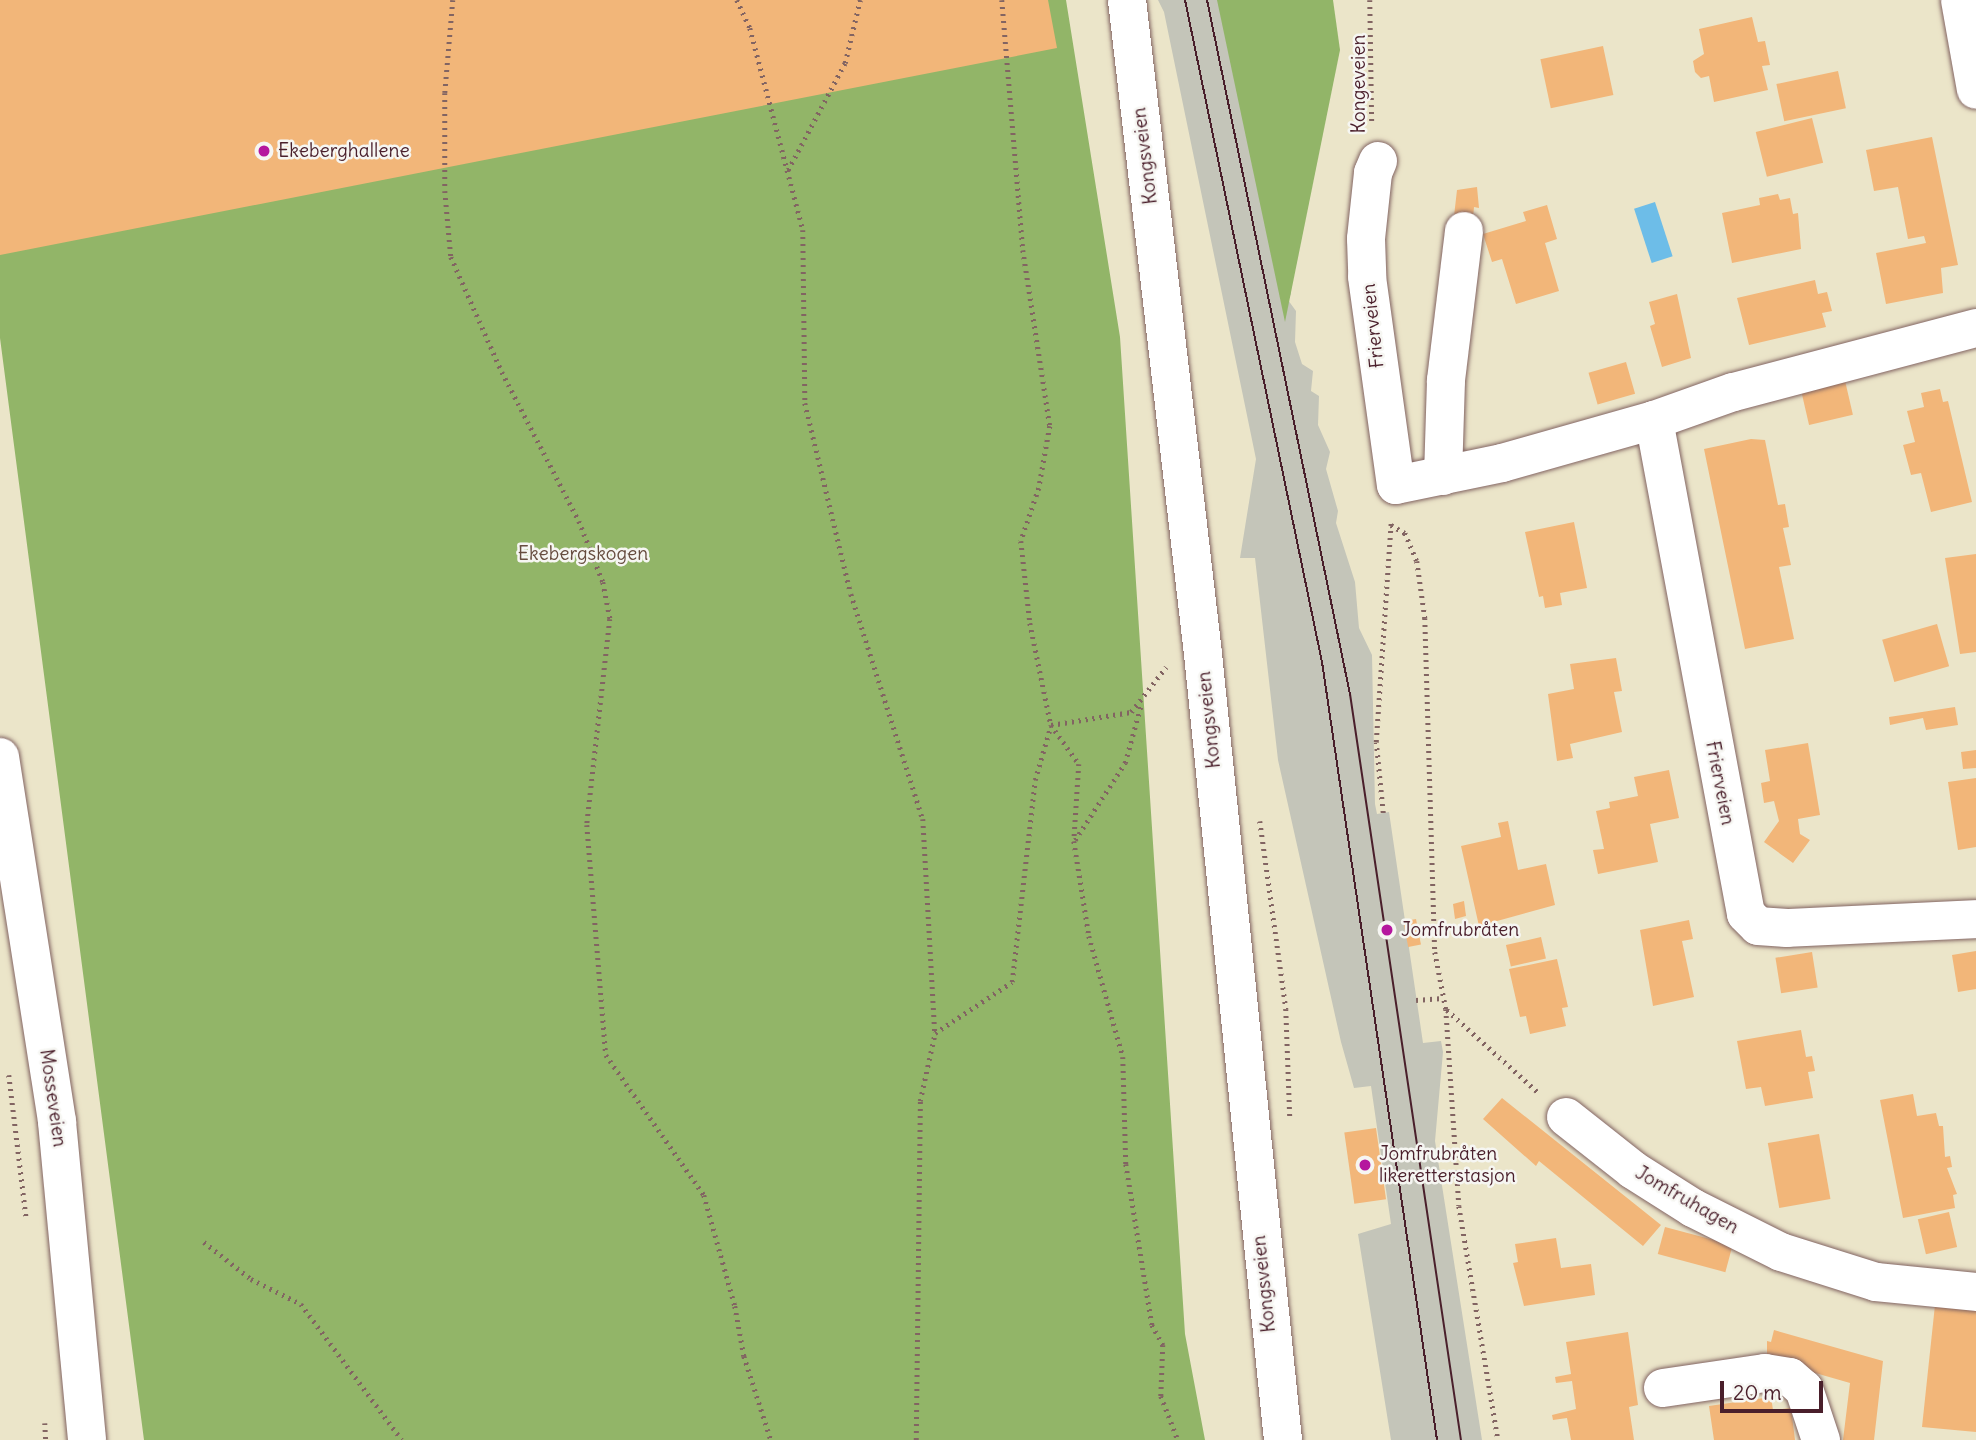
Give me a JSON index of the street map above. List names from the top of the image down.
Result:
{
  "streets": {
    "main road": [
      "Kongsveien",
      "Frierveien",
      "Mosseveien",
      "Jomfruhagen"
    ],
    "path": ["Kongeveien"]
  },
  "crossings": [
    ["Kongeveien", "Frierveien"]
  ],
  "parks": ["Ekebergskogen"],
  "places": ["Ekeberghallene", "Jomfrubråten", "Jomfrubråten likeretterstasjon"],
  "scale_bar": "20 m"
}
